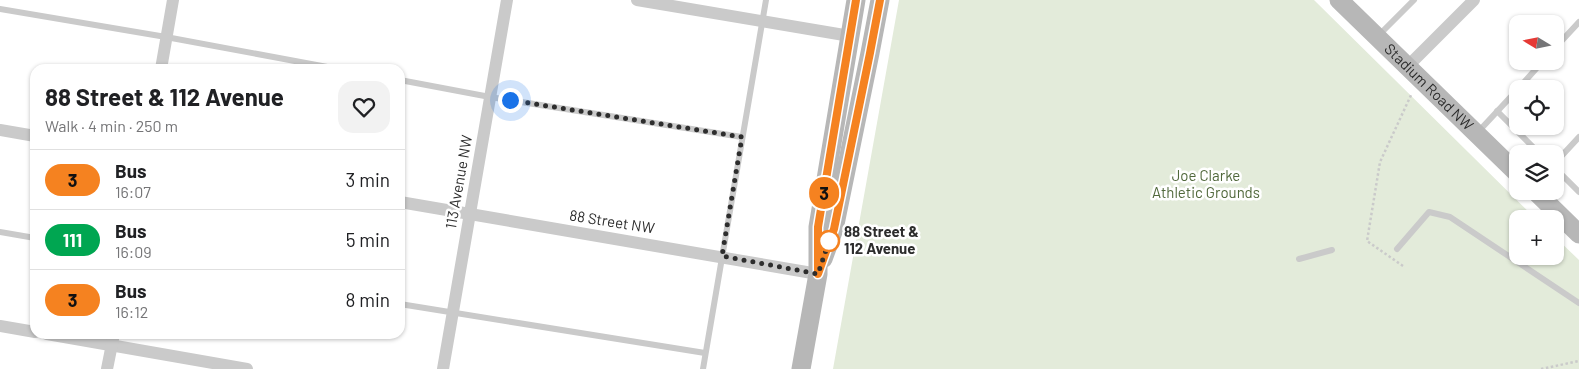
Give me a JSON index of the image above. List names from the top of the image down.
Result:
{
  "streets": {
    "main road": ["Stadium Road NW"],
    "street": ["113 Avenue NW", "88 Street NW"]
  },
  "crossings": [
    ["113 Avenue NW", "88 Street NW"]
  ],
  "parks": ["Joe Clarke Athletic Grounds"],
  "places": ["88 Street & 112 Avenue"],
  "lines": ["bus line 3"],
  "north": "left",
  "page": {
    "on_map": "3",
    "map_buttons": "+",
    "heading": ["88 Street & 112 Avenue", "Walk · 4 min · 250 m"],
    "list": [
      {
        "mark": "3",
        "name": "Bus",
        "note": "16:07",
        "value": "3 min"
      },
      {
        "mark": "111",
        "name": "Bus",
        "note": "16:09",
        "value": "5 min"
      },
      {
        "mark": "3",
        "name": "Bus",
        "note": "16:12",
        "value": "8 min"
      }
    ]
  }
}
